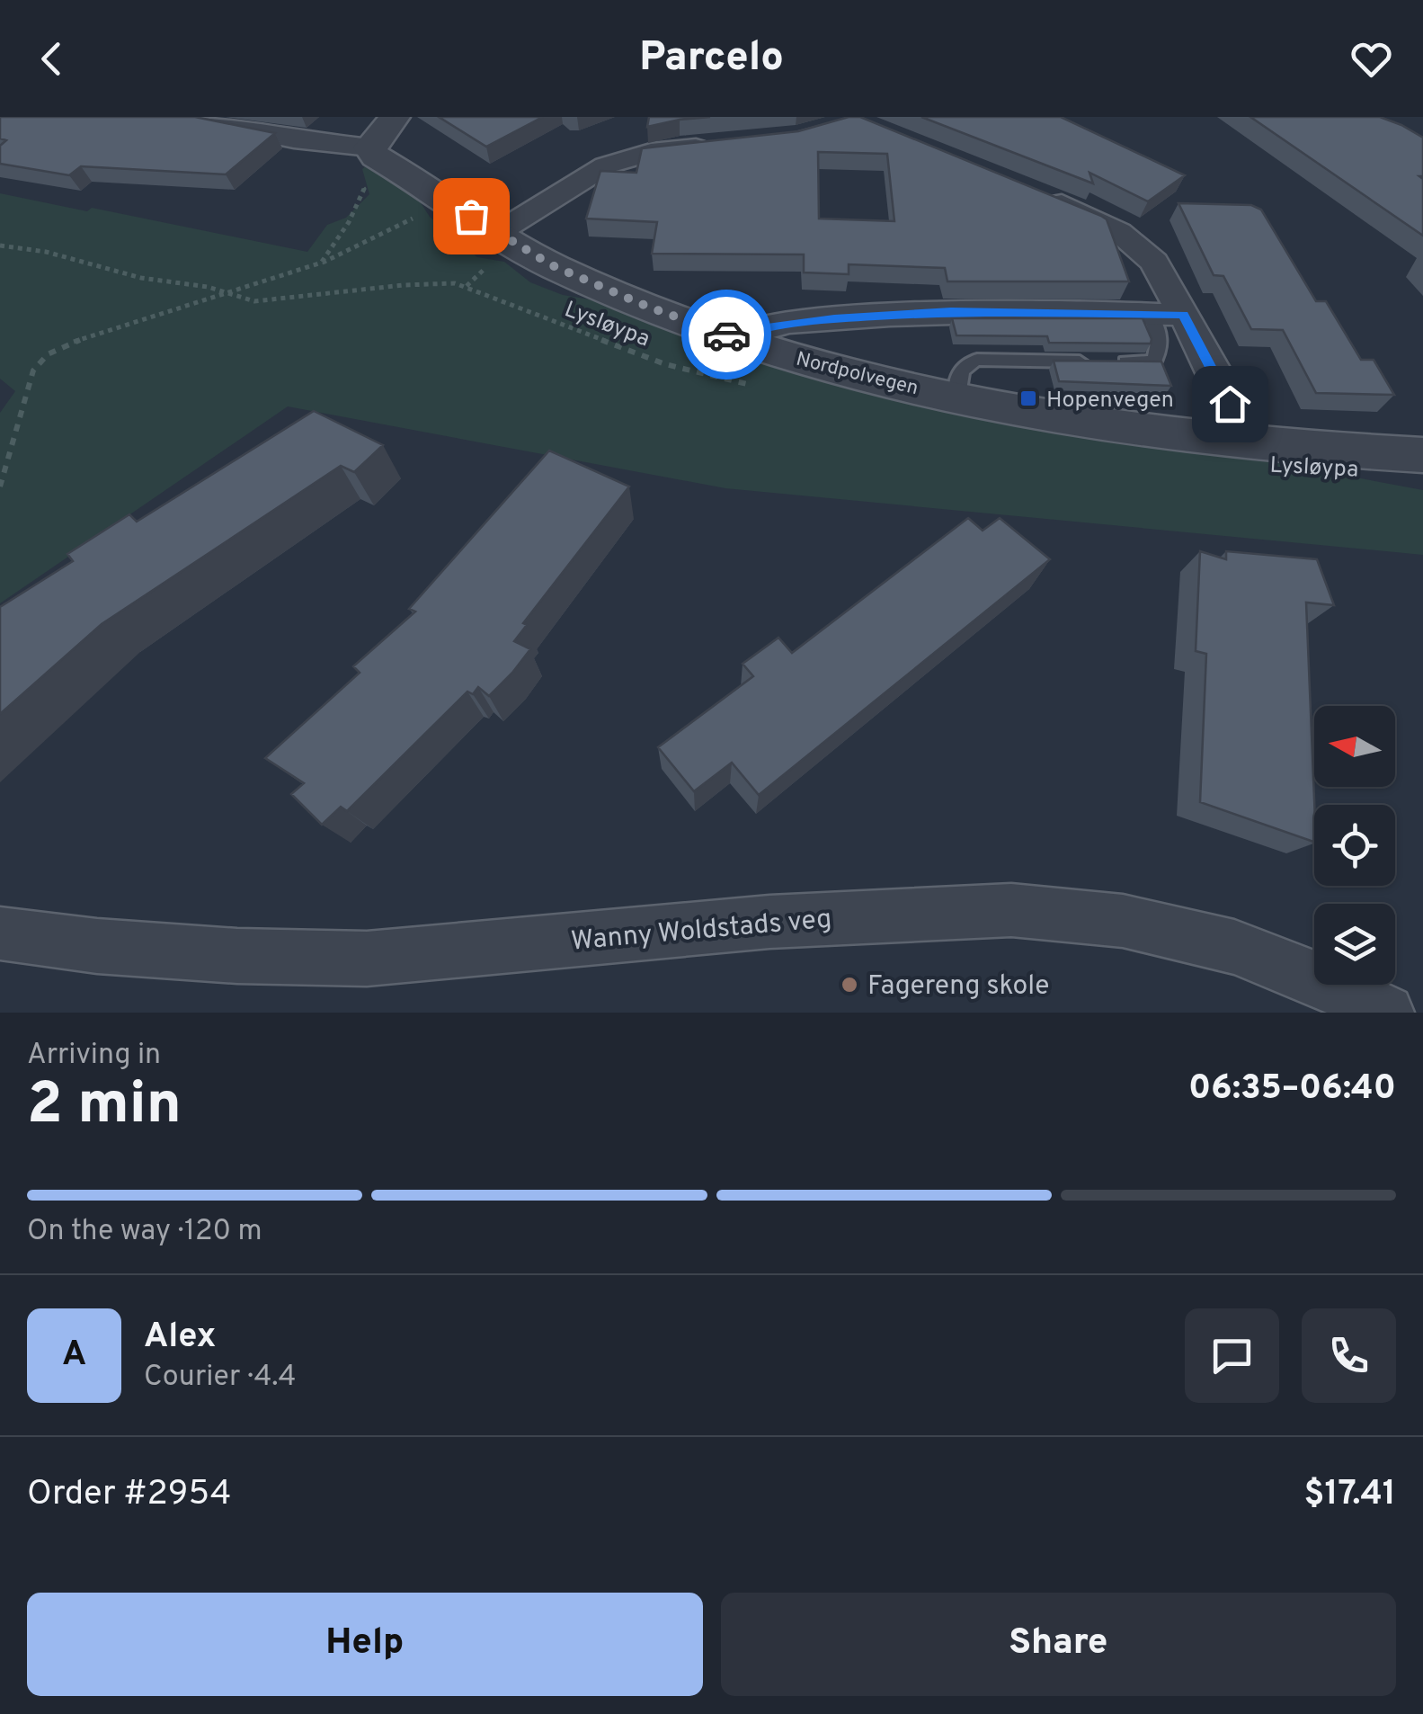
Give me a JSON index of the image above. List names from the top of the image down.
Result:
{
  "streets": {
    "street": ["Nordpolvegen", "Wanny Woldstads veg"],
    "path": ["Lysløypa"]
  },
  "places": {
    "transit": ["Hopenvegen"],
    "other": ["Fagereng skole"]
  },
  "north": "left",
  "page": {
    "header": "Parcelo",
    "heading": ["2 min", "Arriving in", "06:35–06:40"],
    "panel": [
      "Alex",
      "Courier · 4.4",
      "Order #2954",
      "$17.41"
    ],
    "bar": "On the way · 120 m",
    "round": "A",
    "buttons": ["Help", "Share"]
  }
}
